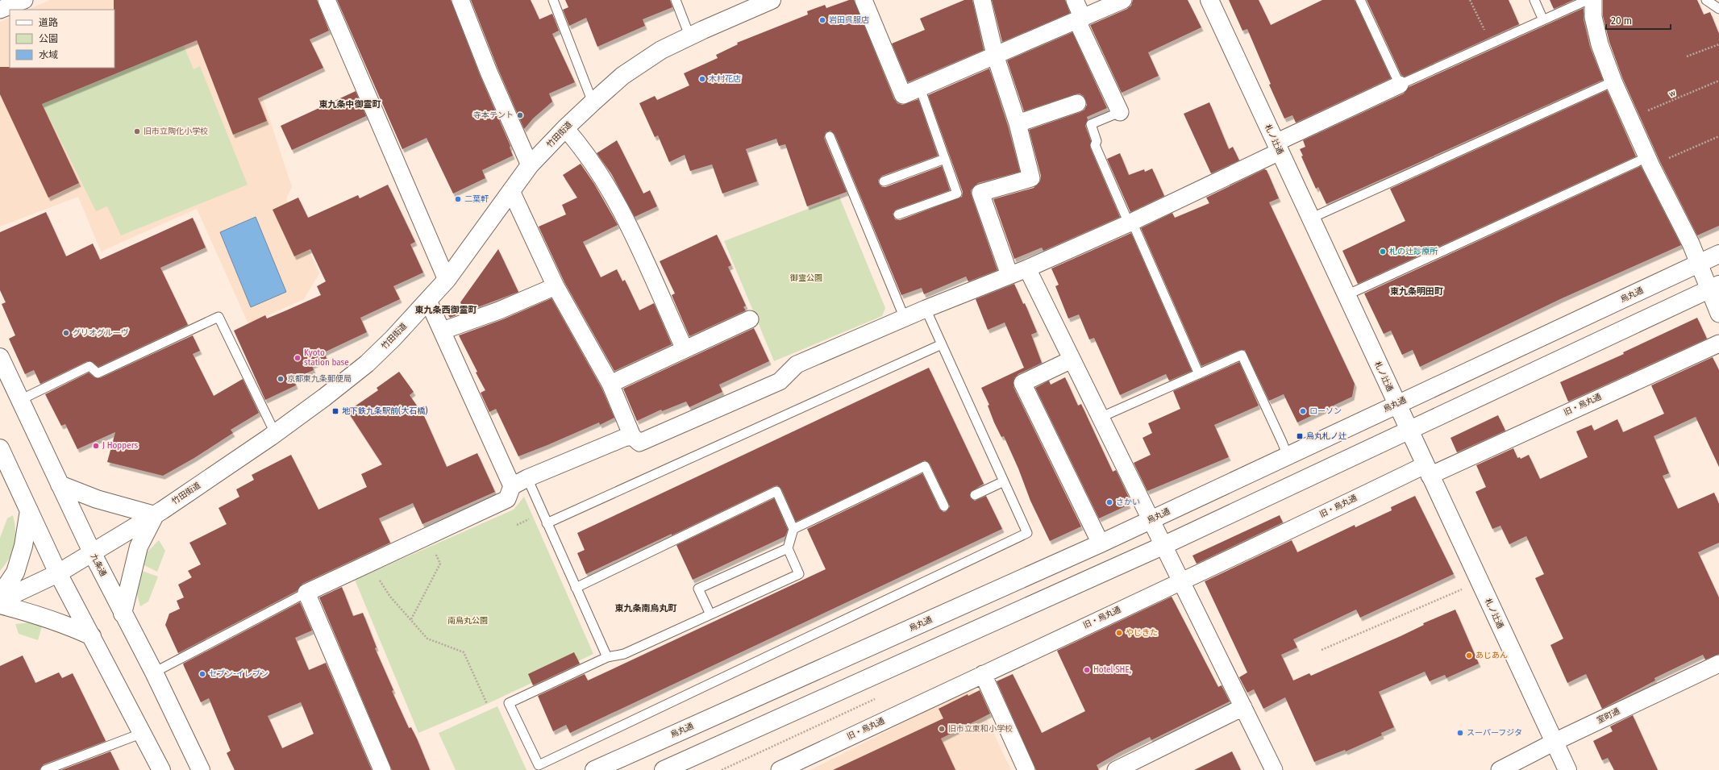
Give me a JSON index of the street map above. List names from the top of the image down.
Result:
{
  "streets": {
    "street": [
      "竹田街道",
      "札ノ辻通",
      "烏丸通",
      "旧・烏丸通",
      "九条通",
      "室町通"
    ],
    "path": ["w"]
  },
  "crossings": [
    ["竹田街道", "九条通"],
    ["札ノ辻通", "烏丸通"],
    ["札ノ辻通", "旧・烏丸通"],
    ["札ノ辻通", "室町通"]
  ],
  "districts": [
    "東九条中御霊町",
    "東九条明田町",
    "東九条西御霊町",
    "東九条南烏丸町"
  ],
  "parks": ["御霊公園", "南烏丸公園"],
  "places": {
    "other": [
      "岩田呉服店",
      "木村花店",
      "寺本テント",
      "旧市立陶化小学校",
      "二葉軒",
      "札の辻診療所",
      "グリオグルーヴ",
      "Kyoto station base",
      "京都東九条郵便局",
      "ローソン",
      "J Hoppers",
      "さかい",
      "やじきた",
      "あじあん",
      "Hotel SHE,",
      "セブン-イレブン",
      "旧市立東和小学校",
      "スーパーフジタ"
    ],
    "transit": ["地下鉄九条駅前(大石橋)", "烏丸札ノ辻"]
  },
  "legend": ["道路", "公園", "水域"],
  "scale_bar": "20 m"
}
